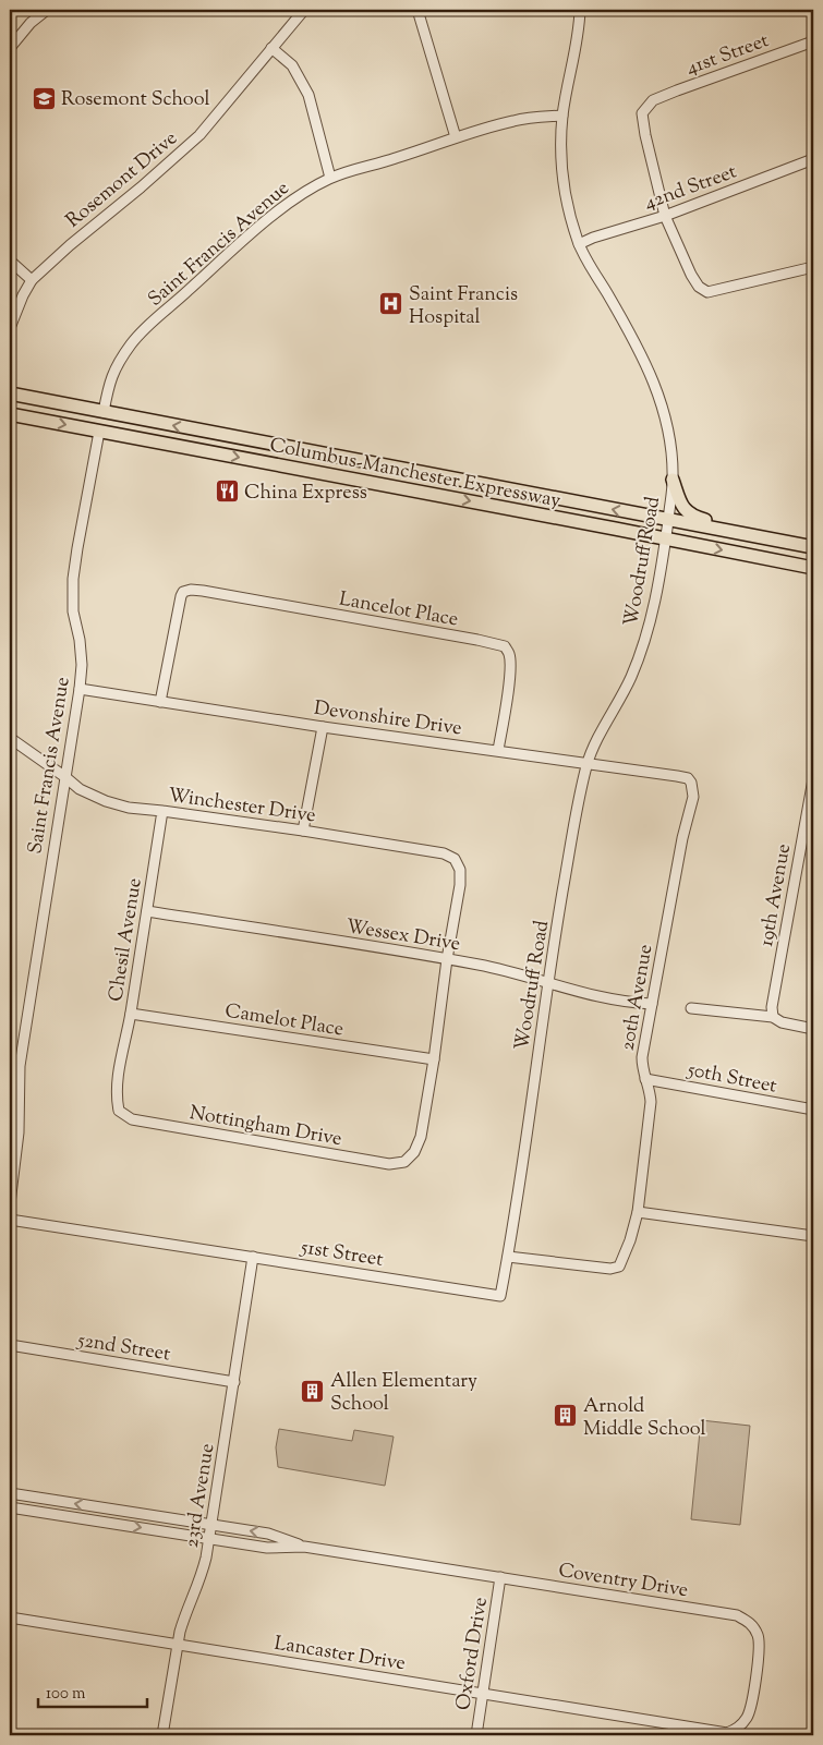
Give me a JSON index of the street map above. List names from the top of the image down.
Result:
{
  "streets": {
    "main road": ["Columbus-Manchester Expressway"],
    "street": [
      "41st Street",
      "Rosemont Drive",
      "42nd Street",
      "Saint Francis Avenue",
      "Woodruff Road",
      "Lancelot Place",
      "Devonshire Drive",
      "Winchester Drive",
      "19th Avenue",
      "Wessex Drive",
      "Chesil Avenue",
      "20th Avenue",
      "Camelot Place",
      "50th Street",
      "Nottingham Drive",
      "51st Street",
      "52nd Street",
      "23rd Avenue",
      "Coventry Drive",
      "Lancaster Drive",
      "Oxford Drive"
    ]
  },
  "crossings": [
    ["41st Street", "42nd Street"],
    ["42nd Street", "Woodruff Road"],
    ["Saint Francis Avenue", "Columbus-Manchester Expressway"],
    ["Saint Francis Avenue", "Woodruff Road"],
    ["Saint Francis Avenue", "Devonshire Drive"],
    ["Saint Francis Avenue", "Winchester Drive"],
    ["Columbus-Manchester Expressway", "Woodruff Road"],
    ["Woodruff Road", "Devonshire Drive"],
    ["Woodruff Road", "Wessex Drive"],
    ["Woodruff Road", "20th Avenue"],
    ["Woodruff Road", "51st Street"],
    ["Lancelot Place", "Devonshire Drive"],
    ["Devonshire Drive", "20th Avenue"],
    ["Winchester Drive", "Wessex Drive"],
    ["Winchester Drive", "Chesil Avenue"],
    ["Winchester Drive", "Camelot Place"],
    ["Winchester Drive", "Nottingham Drive"],
    ["Wessex Drive", "Chesil Avenue"],
    ["Wessex Drive", "20th Avenue"],
    ["Chesil Avenue", "Camelot Place"],
    ["Chesil Avenue", "Nottingham Drive"],
    ["20th Avenue", "50th Street"],
    ["20th Avenue", "51st Street"],
    ["51st Street", "23rd Avenue"],
    ["52nd Street", "23rd Avenue"],
    ["23rd Avenue", "Coventry Drive"],
    ["23rd Avenue", "Lancaster Drive"],
    ["Coventry Drive", "Lancaster Drive"],
    ["Coventry Drive", "Oxford Drive"],
    ["Lancaster Drive", "Oxford Drive"]
  ],
  "places": {
    "school or university": ["Rosemont School"],
    "hospital": ["Saint Francis Hospital"],
    "restaurant": ["China Express"],
    "building": ["Allen Elementary School", "Arnold Middle School"]
  },
  "scale_bar": "100 m"
}
